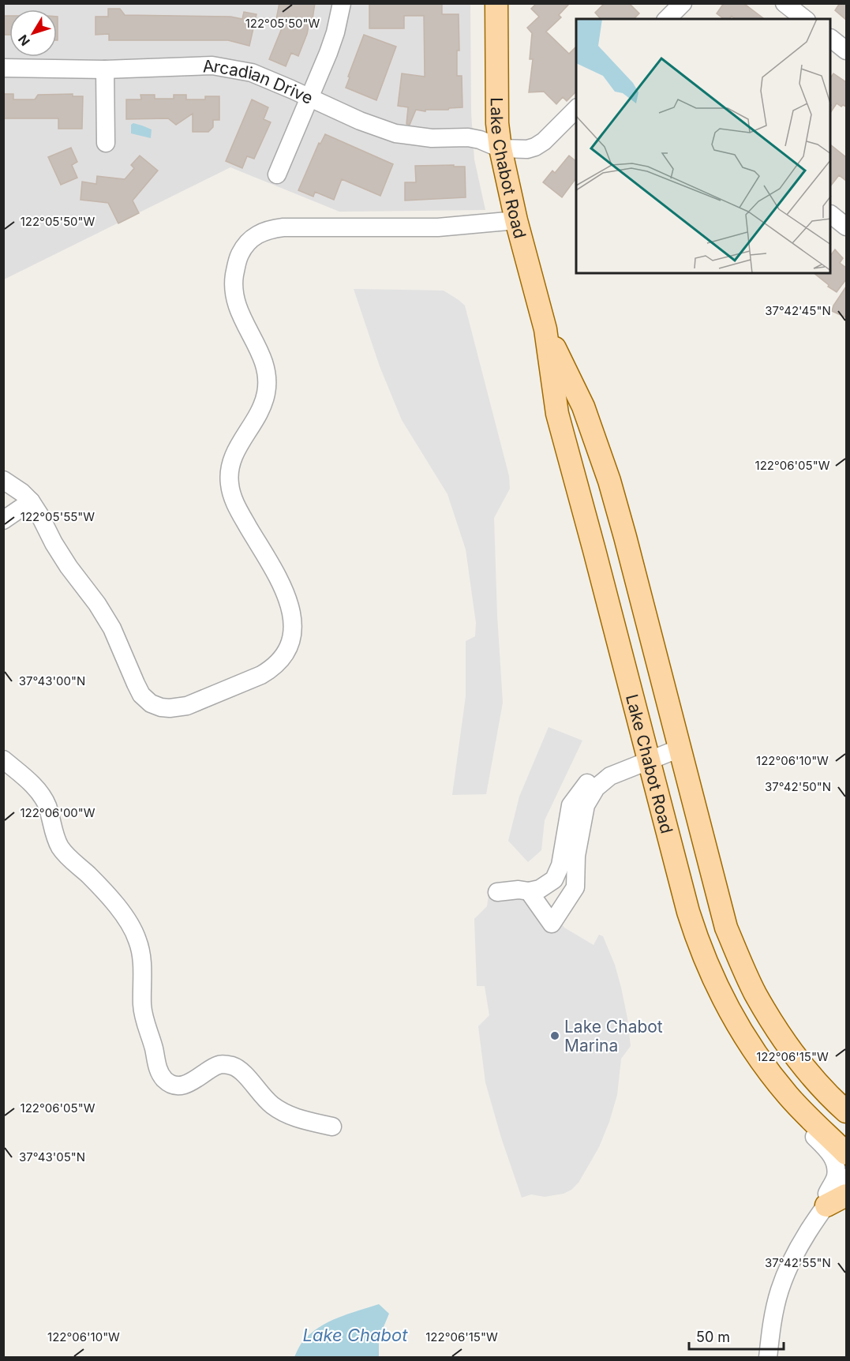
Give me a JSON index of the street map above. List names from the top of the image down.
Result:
{
  "streets": {
    "main road": ["Lake Chabot Road"],
    "street": ["Arcadian Drive"]
  },
  "crossings": [
    ["Arcadian Drive", "Lake Chabot Road"]
  ],
  "water": ["Lake Chabot"],
  "places": ["Lake Chabot Marina"],
  "scale_bar": "50 m",
  "north": "bottom left",
  "coordinates": [
    "122°05'50\"W",
    "37°42'45\"N",
    "122°06'05\"W",
    "122°05'55\"W",
    "37°43'00\"N",
    "122°06'10\"W",
    "37°42'50\"N",
    "122°06'00\"W",
    "122°06'15\"W",
    "37°43'05\"N",
    "37°42'55\"N"
  ]
}
